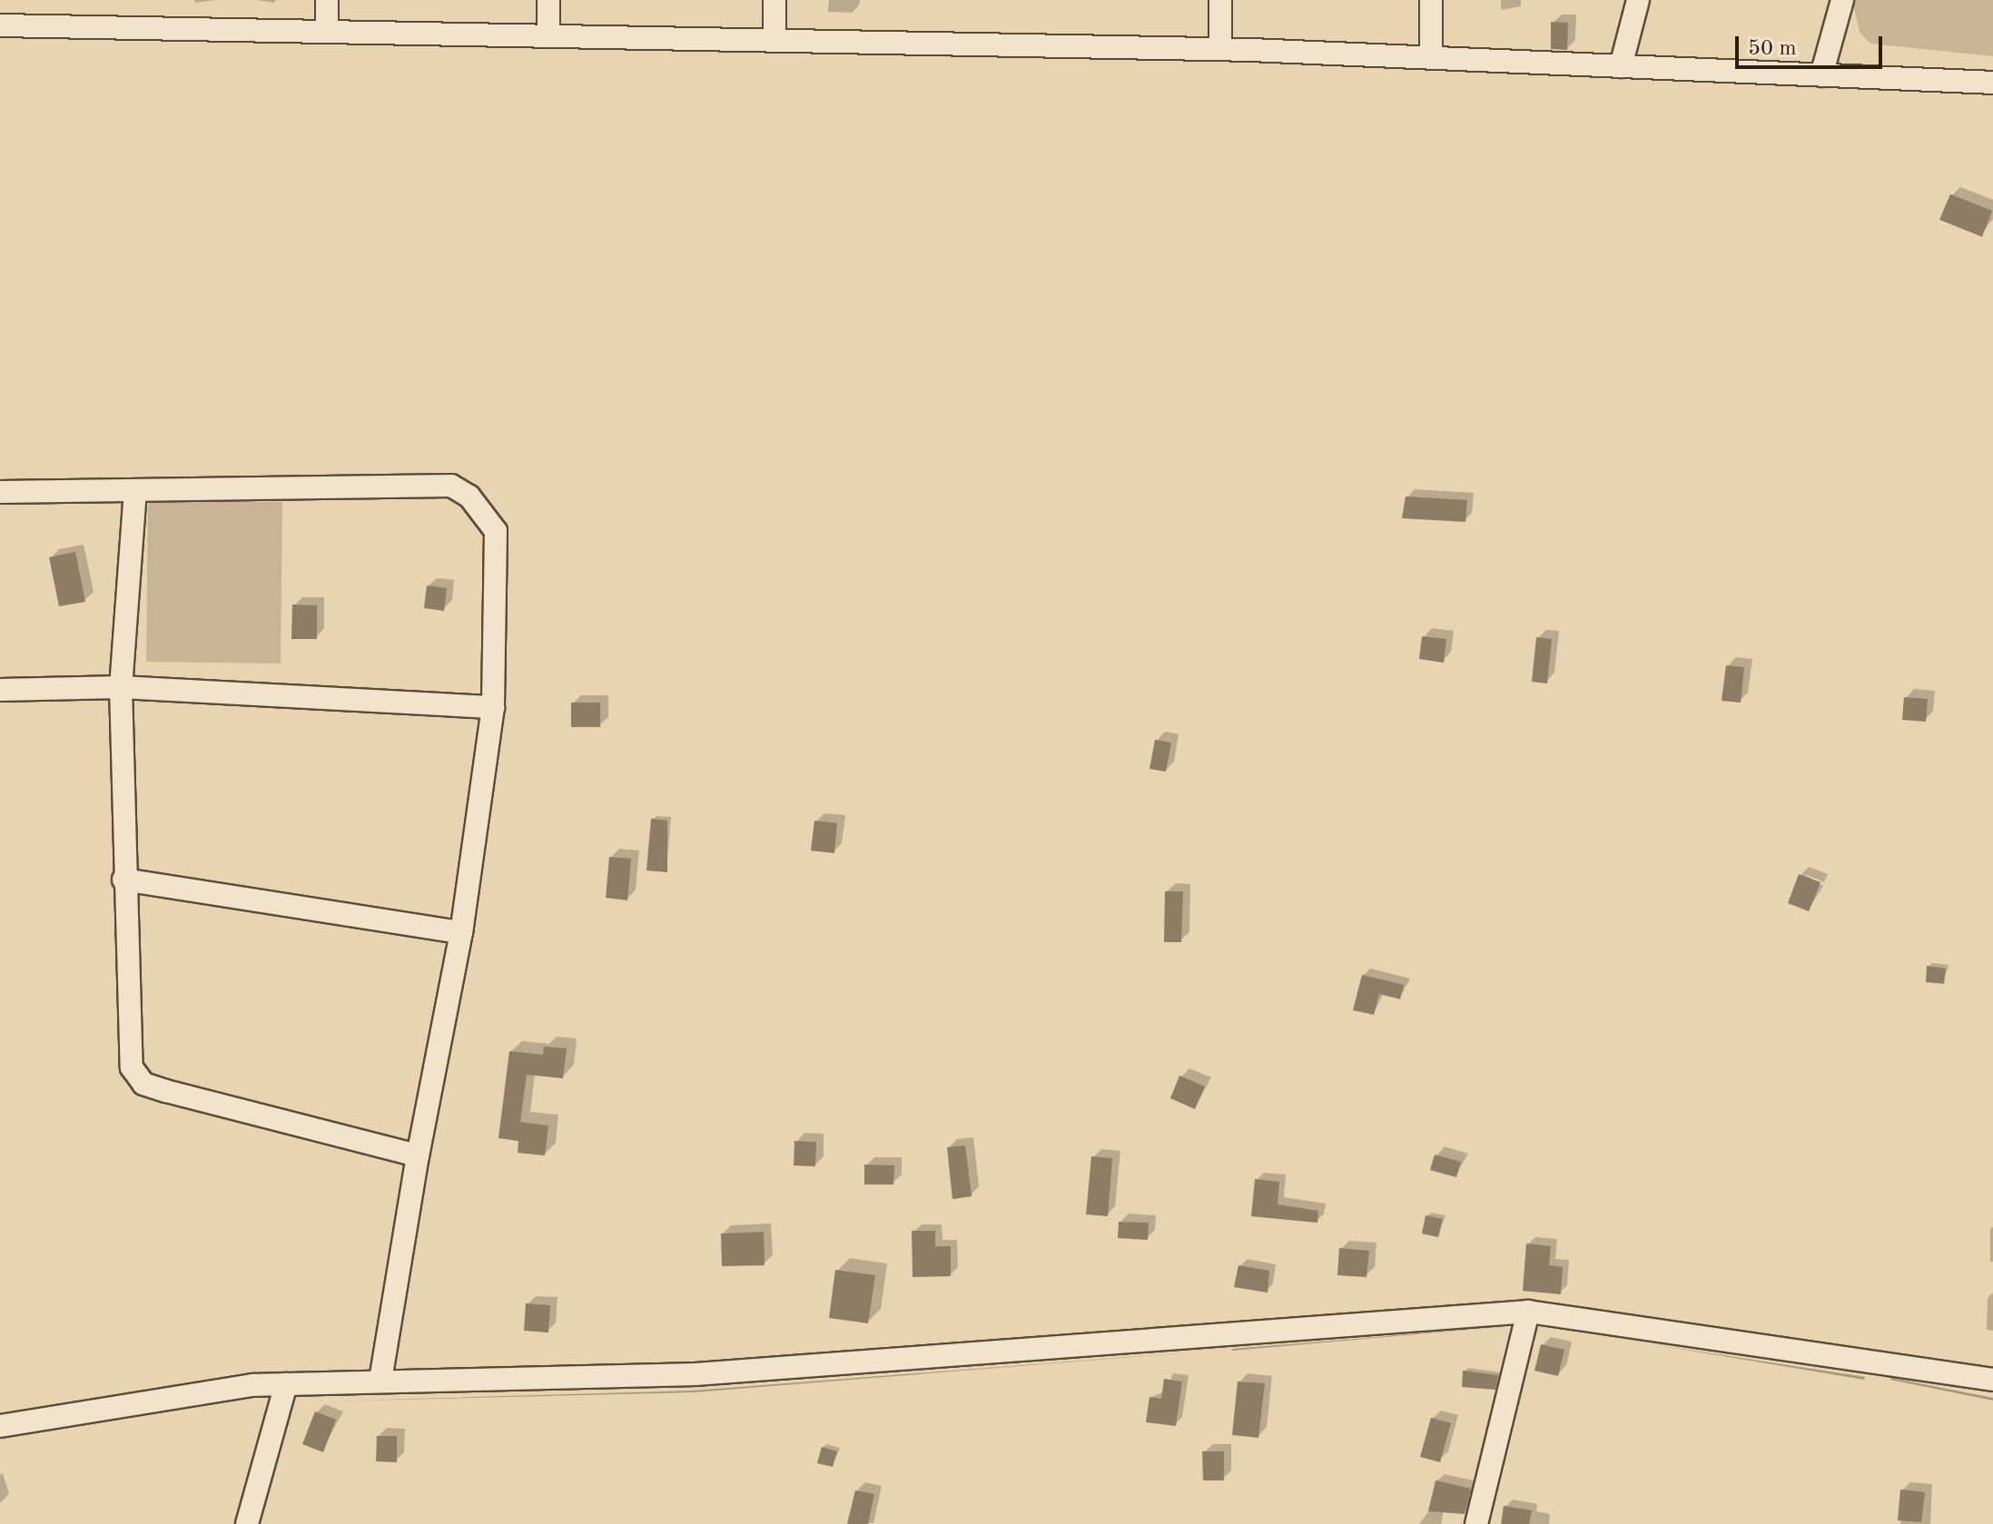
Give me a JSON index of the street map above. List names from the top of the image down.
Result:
{
  "scale_bar": "50 m"
}
